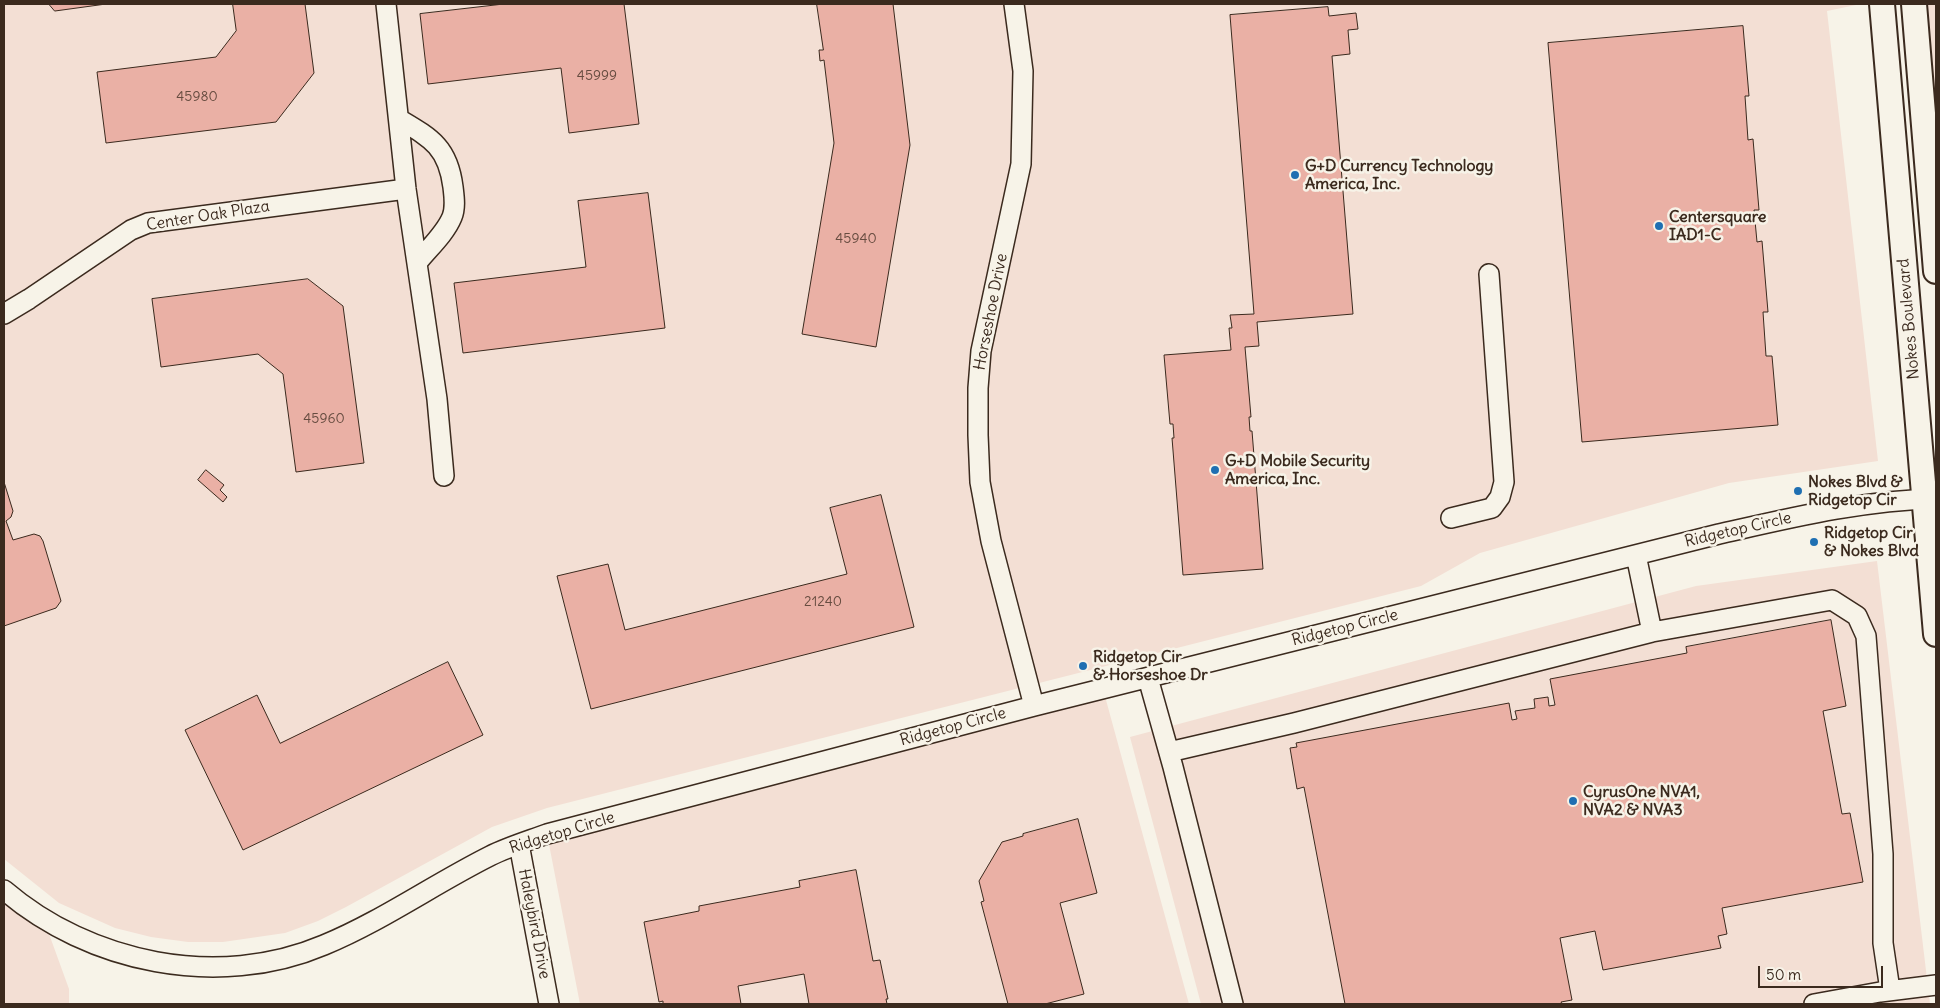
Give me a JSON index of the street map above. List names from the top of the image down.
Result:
{
  "streets": {
    "main road": ["Nokes Boulevard"],
    "street": [
      "Center Oak Plaza",
      "Horseshoe Drive",
      "Ridgetop Circle",
      "Haleybird Drive"
    ]
  },
  "crossings": [
    ["Horseshoe Drive", "Ridgetop Circle"],
    ["Nokes Boulevard", "Ridgetop Circle"],
    ["Ridgetop Circle", "Haleybird Drive"]
  ],
  "places": [
    "G+D Currency Technology America, Inc.",
    "Centersquare IAD1-C",
    "G+D Mobile Security America, Inc.",
    "Nokes Blvd & Ridgetop Cir",
    "Ridgetop Cir & Nokes Blvd",
    "Ridgetop Cir & Horseshoe Dr",
    "CyrusOne NVA1, NVA2 & NVA3"
  ],
  "house_numbers": [
    "45999",
    "45980",
    "45940",
    "45960",
    "21240"
  ],
  "scale_bar": "50 m"
}
